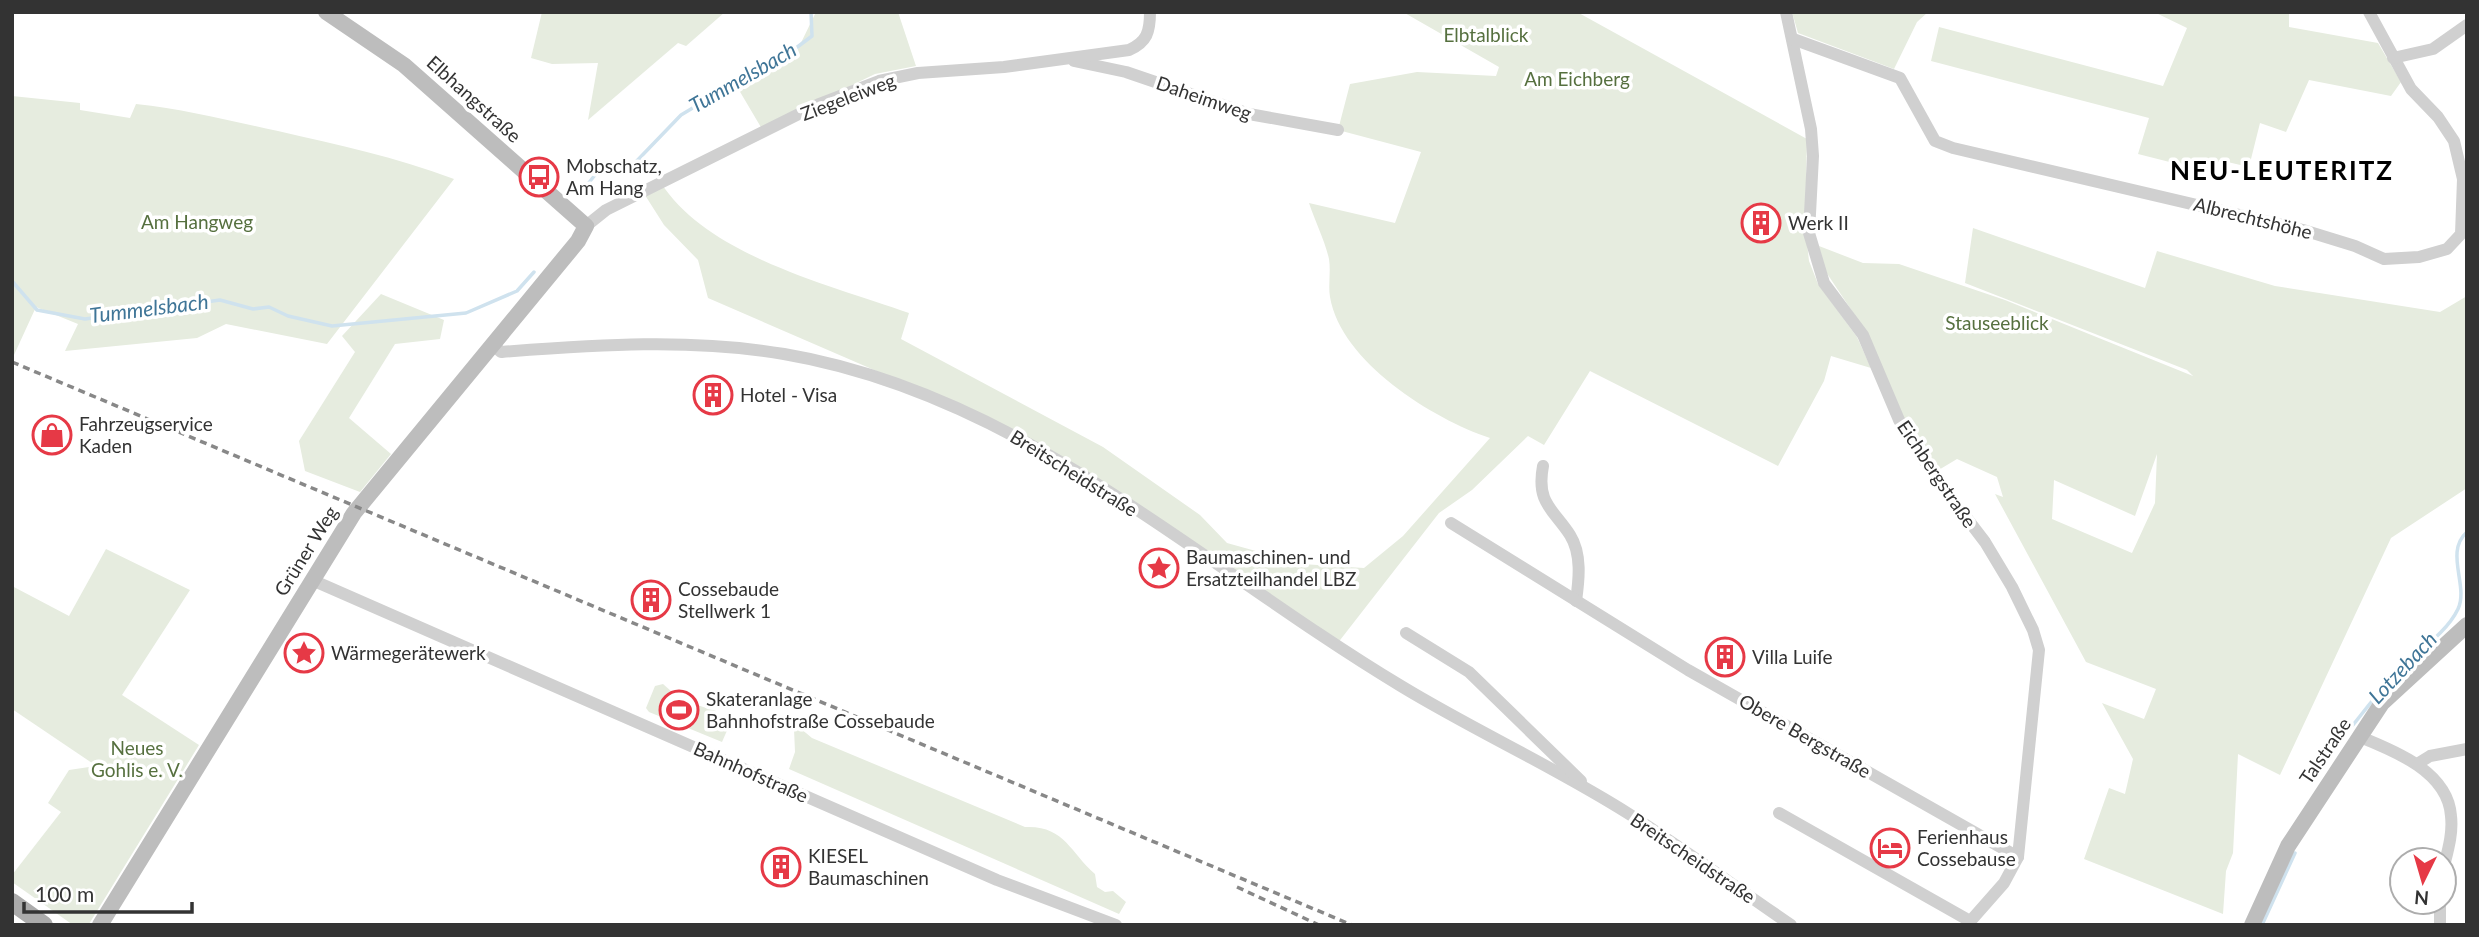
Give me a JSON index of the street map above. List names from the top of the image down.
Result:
{
  "streets": {
    "street": [
      "Ziegeleiweg",
      "Daheimweg",
      "Elbhangstraße",
      "Albrechtshöhe",
      "Breitscheidstraße",
      "Eichbergstraße",
      "Grüner Weg",
      "Obere Bergstraße",
      "Talstraße",
      "Bahnhofstraße"
    ]
  },
  "crossings": [
    ["Ziegeleiweg", "Daheimweg"],
    ["Ziegeleiweg", "Elbhangstraße"],
    ["Ziegeleiweg", "Grüner Weg"],
    ["Elbhangstraße", "Grüner Weg"],
    ["Albrechtshöhe", "Eichbergstraße"],
    ["Breitscheidstraße", "Grüner Weg"],
    ["Eichbergstraße", "Obere Bergstraße"],
    ["Grüner Weg", "Bahnhofstraße"]
  ],
  "districts": ["NEU-LEUTERITZ"],
  "water": ["Tummelsbach", "Lotzebach"],
  "parks": [
    "Elbtalblick",
    "Am Eichberg",
    "Am Hangweg",
    "Stauseeblick",
    "Neues Gohlis e. V."
  ],
  "places": {
    "bus stop": ["Mobschatz, Am Hang"],
    "building": [
      "Werk II",
      "Hotel - Visa",
      "Cossebaude Stellwerk 1",
      "Villa Luiſe",
      "KIESEL Baumaschinen"
    ],
    "shop": ["Fahrzeugservice Kaden"],
    "place": ["Baumaschinen- und Ersatzteilhandel LBZ", "Wärmegerätewerk"],
    "sports": ["Skateranlage Bahnhofstraße Cossebaude"],
    "hotel": ["Ferienhaus Cossebause"]
  },
  "scale_bar": "100 m",
  "north": "bottom"
}
